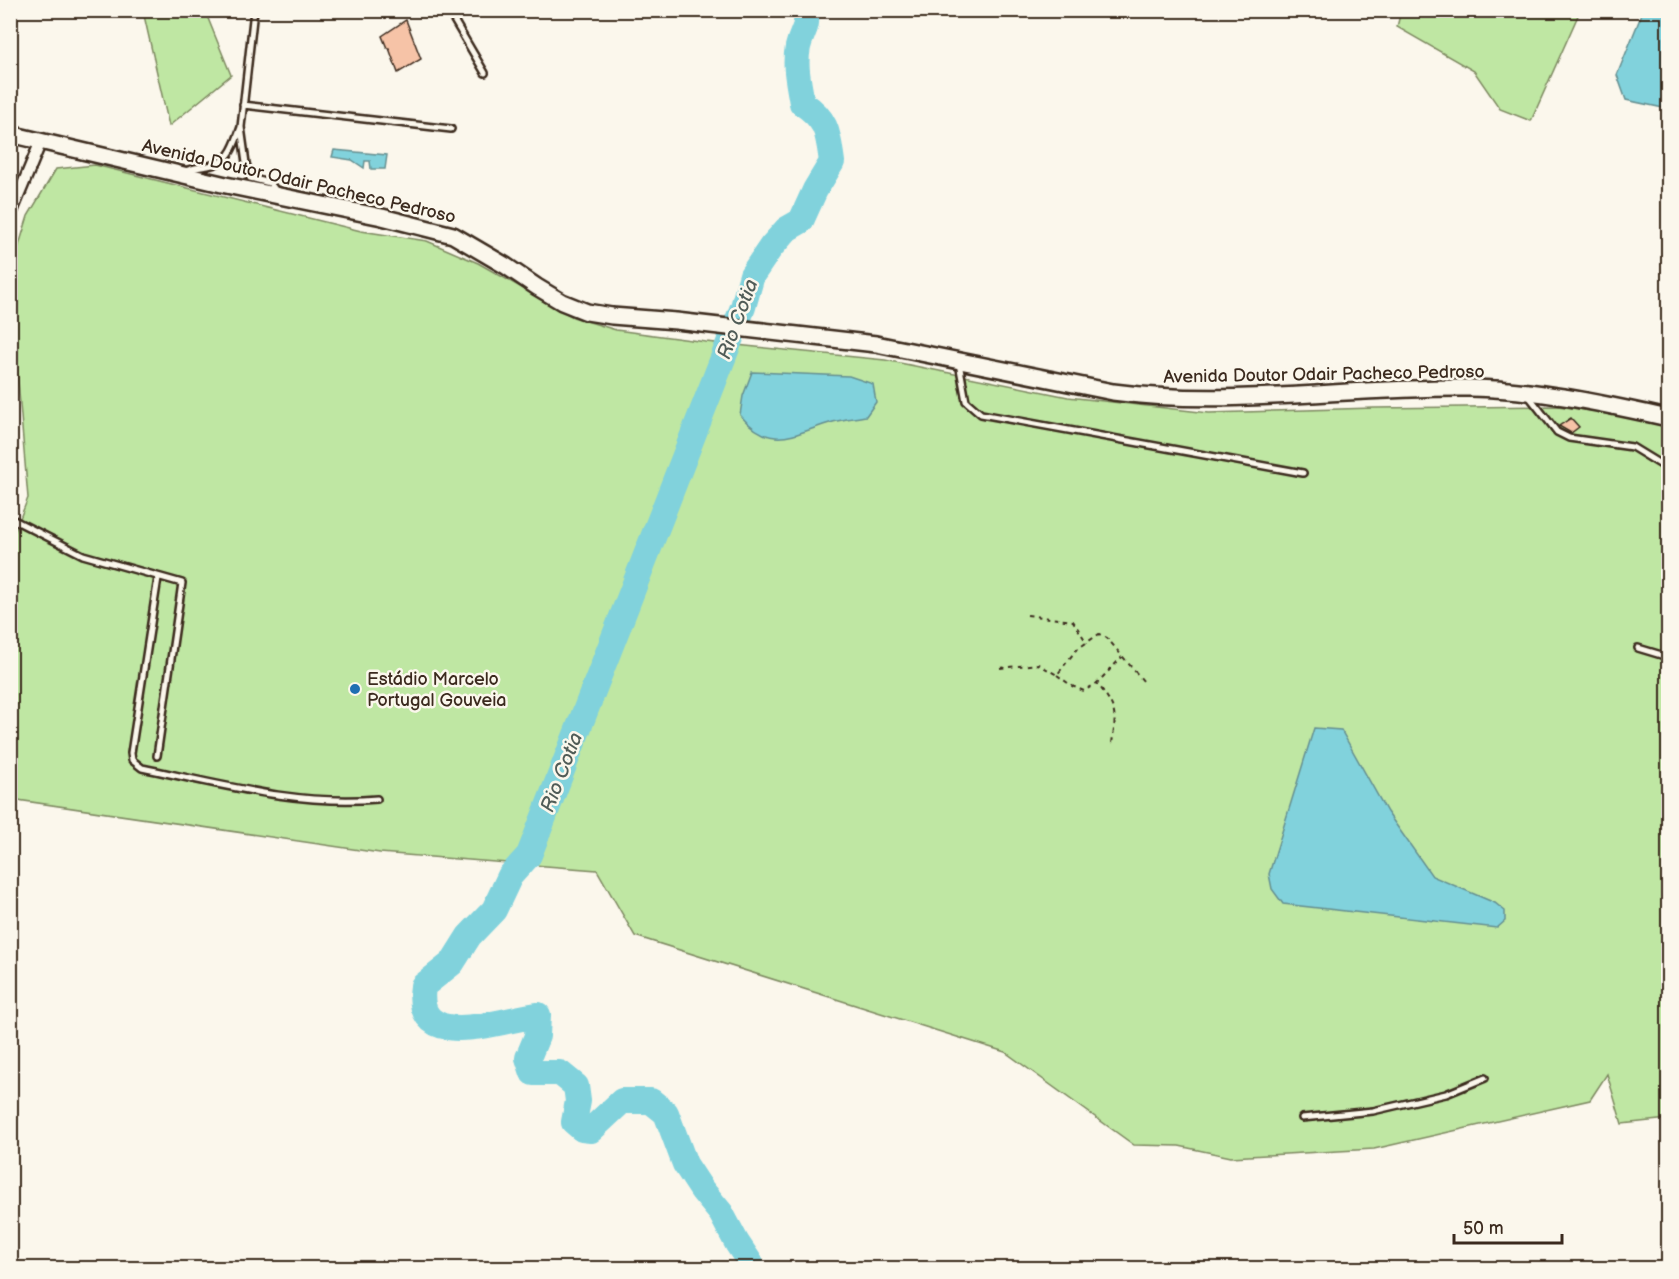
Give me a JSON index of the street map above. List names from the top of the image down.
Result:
{
  "streets": {
    "main road": ["Avenida Doutor Odair Pacheco Pedroso"]
  },
  "water": ["Rio Cotia"],
  "places": ["Estádio Marcelo Portugal Gouveia"],
  "scale_bar": "50 m"
}
